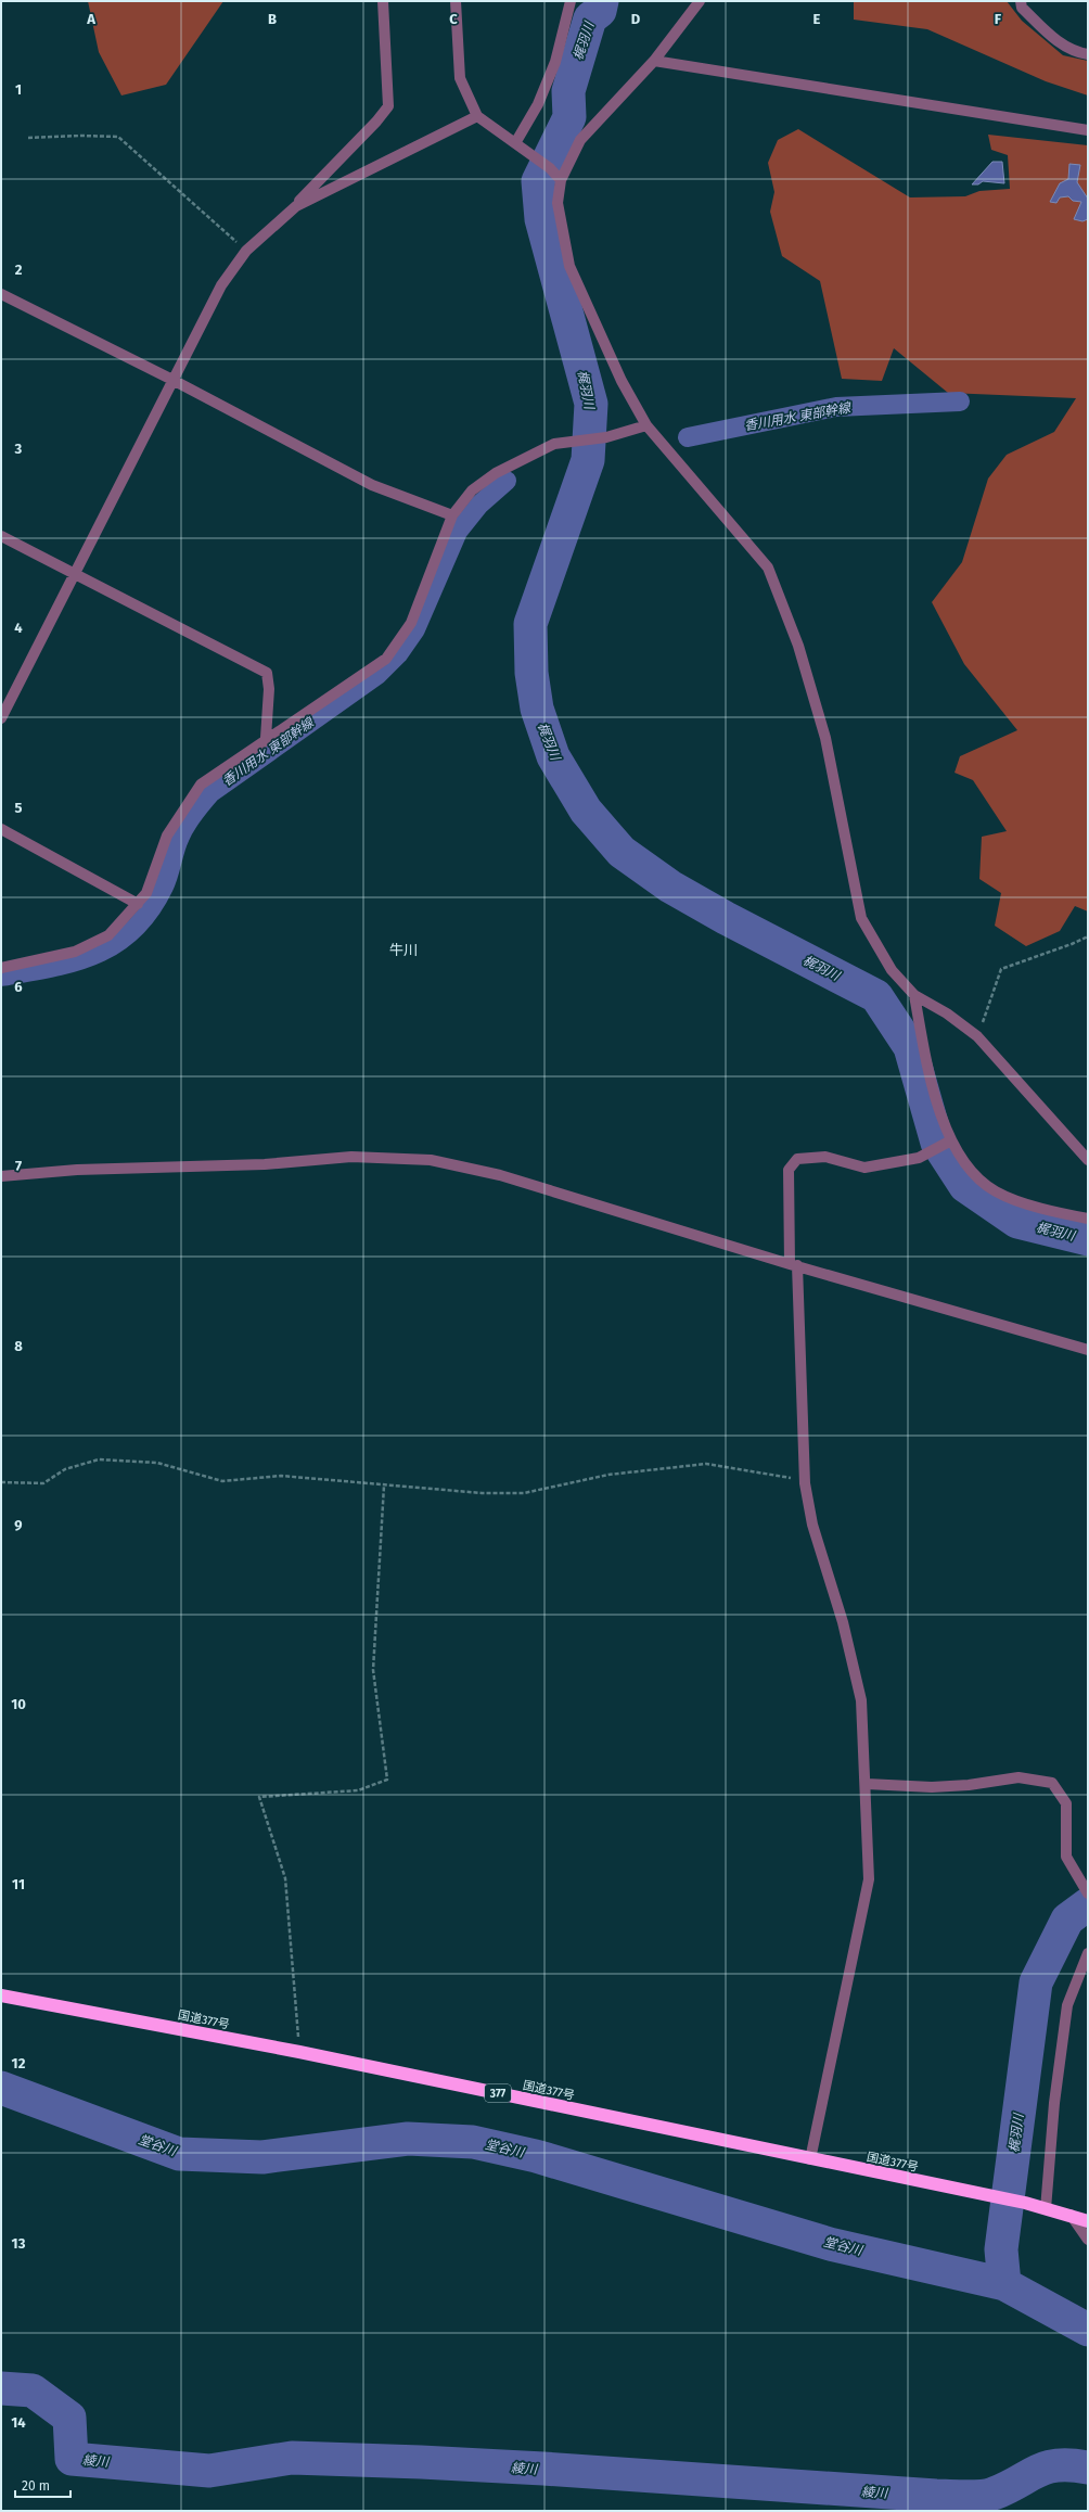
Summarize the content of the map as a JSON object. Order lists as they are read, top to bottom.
{
  "streets": {
    "highway": ["国道377号", "377"]
  },
  "districts": ["牛川"],
  "water": [
    "梶羽川",
    "香川用水 東部幹線",
    "堂谷川",
    "綾川"
  ],
  "scale_bar": "20 m",
  "grid": {
    "columns": [
      "A",
      "B",
      "C",
      "D",
      "E",
      "F"
    ],
    "rows": [
      "1",
      "2",
      "3",
      "4",
      "5",
      "6",
      "7",
      "8",
      "9",
      "10",
      "11",
      "12",
      "13",
      "14"
    ]
  }
}
